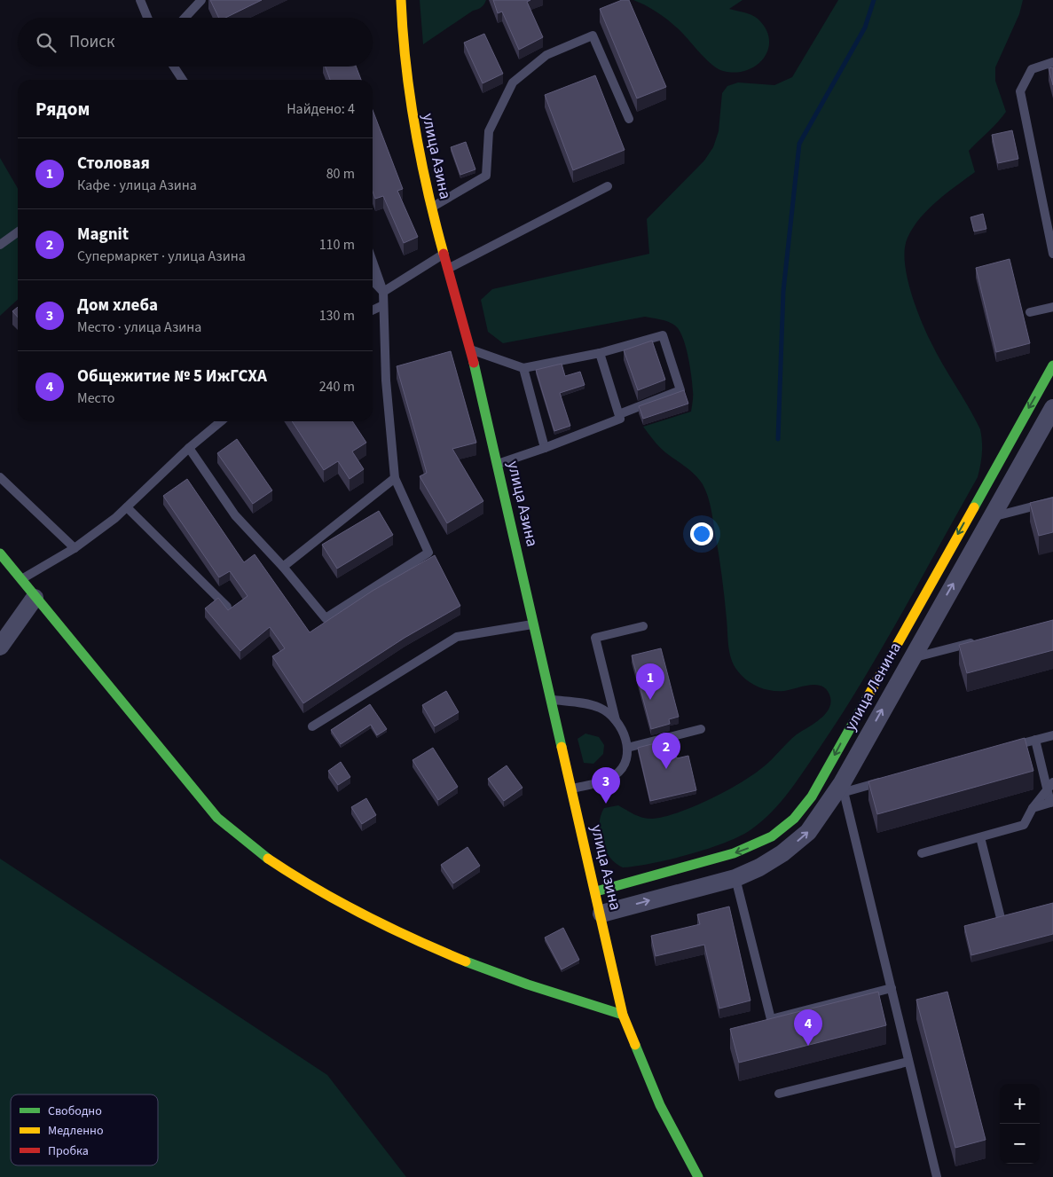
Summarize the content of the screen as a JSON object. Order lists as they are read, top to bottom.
{
  "streets": {
    "street": ["улица Азина", "улица Ленина"]
  },
  "crossings": [
    ["улица Азина", "улица Ленина"]
  ],
  "legend": ["Свободно", "Медленно", "Пробка"],
  "page": {
    "search": "Поиск",
    "heading": ["Рядом", "Найдено: 4"],
    "list": [
      {
        "mark": "1",
        "name": "Столовая",
        "note": "Кафе · улица Азина",
        "value": "80 m"
      },
      {
        "mark": "2",
        "name": "Magnit",
        "note": "Супермаркет · улица Азина",
        "value": "110 m"
      },
      {
        "mark": "3",
        "name": "Дом хлеба",
        "note": "Место · улица Азина",
        "value": "130 m"
      },
      {
        "mark": "4",
        "name": "Общежитие № 5 ИжГСХА",
        "note": "Место",
        "value": "240 m"
      }
    ],
    "pins": [
      "1",
      "2",
      "3",
      "4"
    ],
    "map_buttons": ["+", "−"]
  }
}
